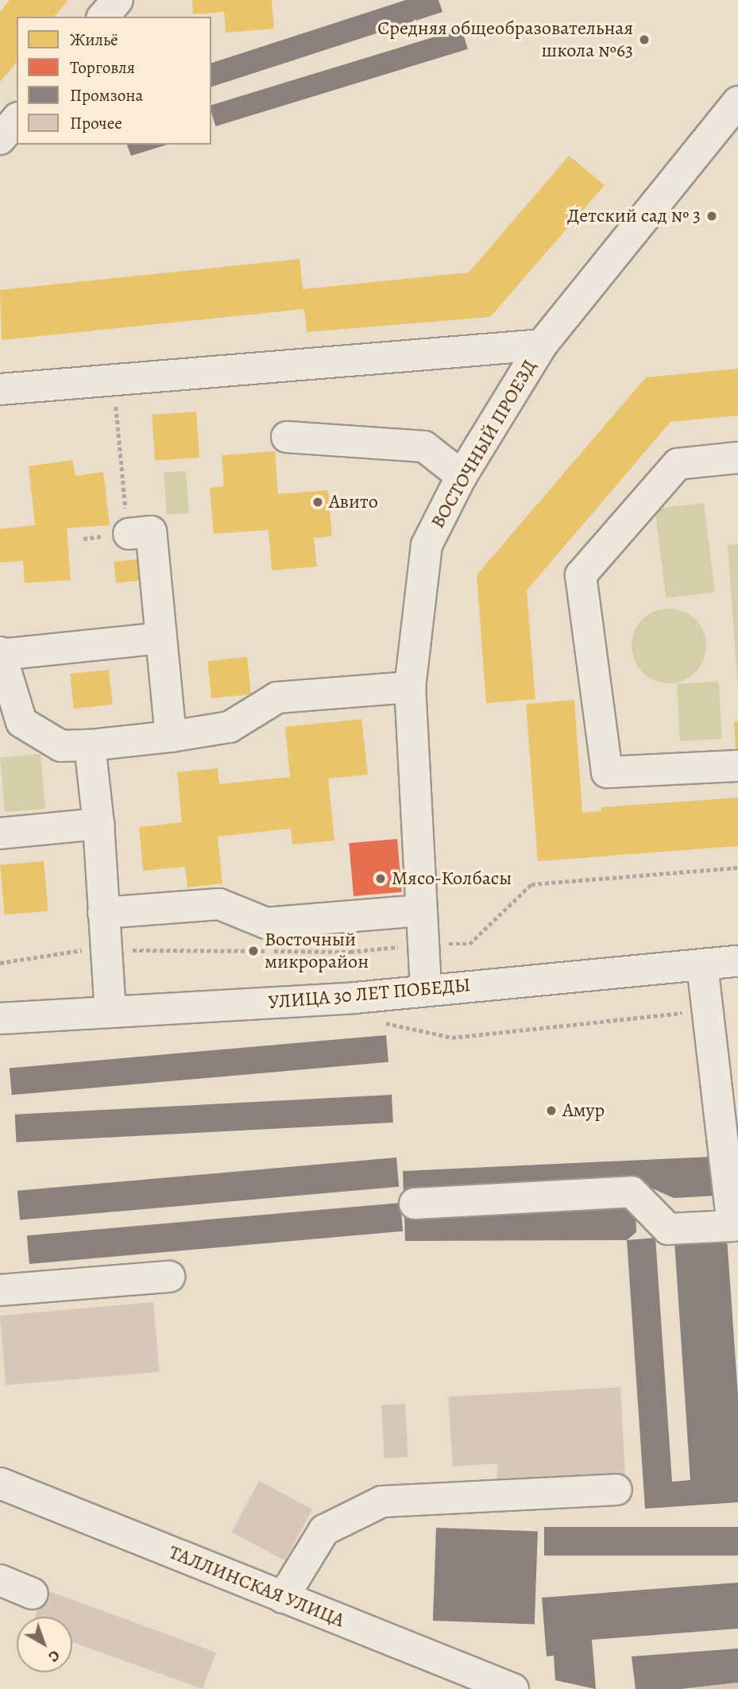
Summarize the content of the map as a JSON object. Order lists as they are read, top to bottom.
{
  "streets": {
    "street": ["ВОСТОЧНЫЙ ПРОЕЗД", "УЛИЦА 30 ЛЕТ ПОБЕДЫ", "ТАЛЛИНСКАЯ УЛИЦА"]
  },
  "crossings": [
    ["ВОСТОЧНЫЙ ПРОЕЗД", "УЛИЦА 30 ЛЕТ ПОБЕДЫ"]
  ],
  "places": [
    "Средняя общеобразовательная школа №63",
    "Детский сад № 3",
    "Авито",
    "Мясо-Колбасы",
    "Восточный микрорайон",
    "Амур"
  ],
  "legend": [
    "Жильё",
    "Торговля",
    "Промзона",
    "Прочее"
  ],
  "north": "bottom right"
}
